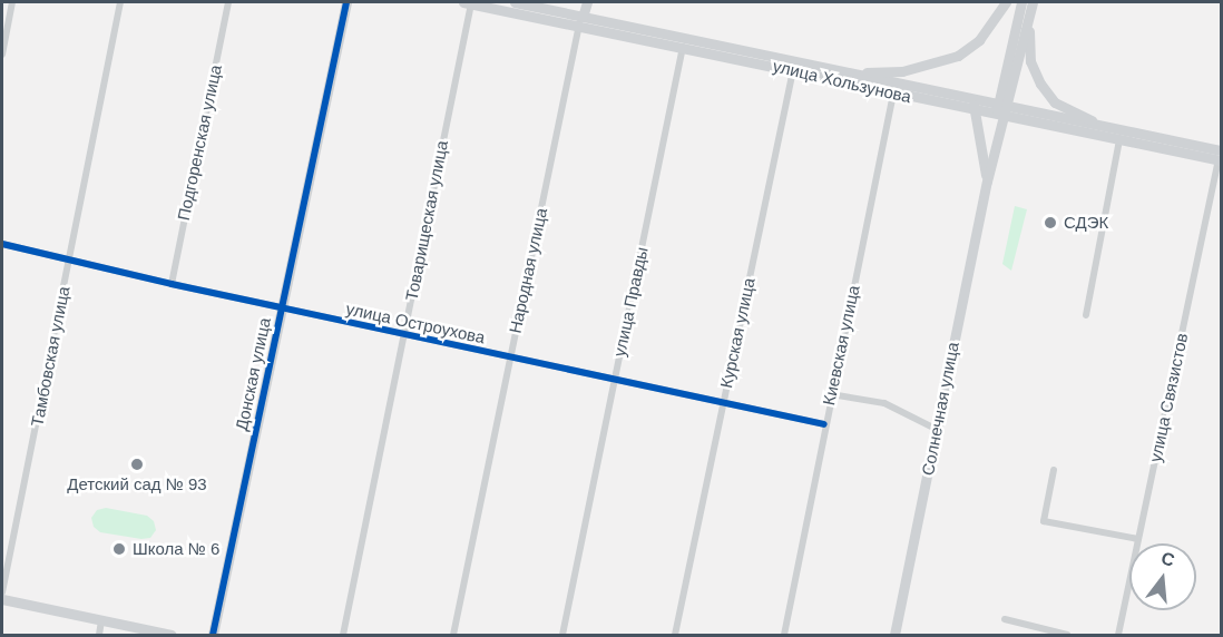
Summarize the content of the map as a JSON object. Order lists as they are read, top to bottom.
{
  "streets": {
    "main road": ["улица Хользунова", "Донская улица", "Солнечная улица"],
    "street": [
      "Подгоренская улица",
      "Товарищеская улица",
      "Народная улица",
      "улица Правды",
      "улица Остроухова",
      "Курская улица",
      "Киевская улица",
      "Тамбовская улица",
      "улица Связистов"
    ]
  },
  "crossings": [
    ["улица Хользунова", "Товарищеская улица"],
    ["улица Хользунова", "Народная улица"],
    ["улица Хользунова", "улица Правды"],
    ["улица Хользунова", "Курская улица"],
    ["улица Хользунова", "Киевская улица"],
    ["улица Хользунова", "улица Связистов"],
    ["улица Хользунова", "Солнечная улица"],
    ["Подгоренская улица", "улица Остроухова"],
    ["Товарищеская улица", "улица Остроухова"],
    ["Народная улица", "улица Остроухова"],
    ["улица Правды", "улица Остроухова"],
    ["улица Остроухова", "Курская улица"],
    ["улица Остроухова", "Киевская улица"],
    ["улица Остроухова", "Тамбовская улица"],
    ["улица Остроухова", "Донская улица"]
  ],
  "places": ["СДЭК", "Детский сад № 93", "Школа № 6"],
  "north": "top"
}
